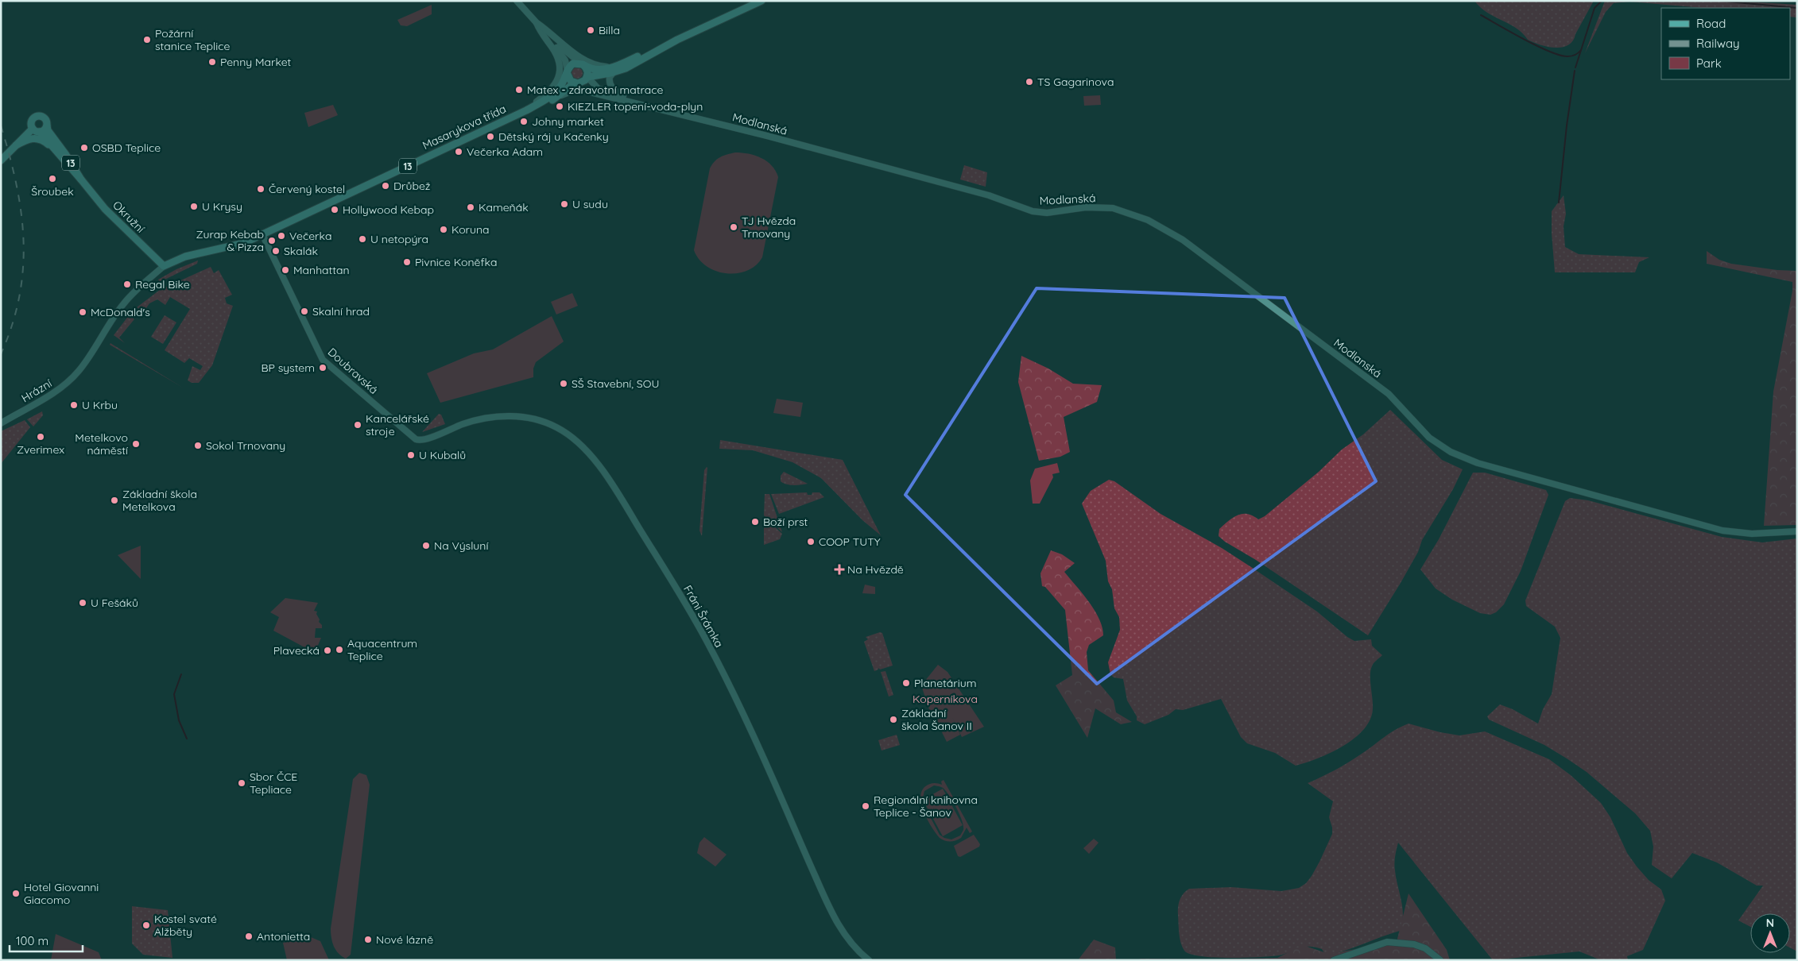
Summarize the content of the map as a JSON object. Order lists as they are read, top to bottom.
{
  "streets": {
    "main road": ["Masarykova třída", "13", "Okružní"],
    "street": [
      "Modlanská",
      "Doubravská",
      "Hrázní",
      "Fráni Šrámka"
    ]
  },
  "crossings": [
    ["Masarykova třída", "Okružní"],
    ["Masarykova třída", "Doubravská"],
    ["Masarykova třída", "Hrázní"],
    ["13", "Okružní"],
    ["Doubravská", "Fráni Šrámka"]
  ],
  "parks": ["Koperníkova"],
  "places": {
    "other": [
      "Billa",
      "Požární stanice Teplice",
      "Penny Market",
      "TS Gagarinova",
      "Matex - zdravotní matrace",
      "KIEZLER topení-voda-plyn",
      "Johny market",
      "Dětský ráj u Kačenky",
      "OSBD Teplice",
      "Večerka Adam",
      "Šroubek",
      "Drůbež",
      "Červený kostel",
      "U sudu",
      "U Krysy",
      "Kameňák",
      "Hollywood Kebap",
      "TJ Hvězda Trnovany",
      "Koruna",
      "Večerka",
      "U netopýra",
      "Zurap Kebab & Pizza",
      "Skalák",
      "Pivnice Koněfka",
      "Manhattan",
      "Regal Bike",
      "Skalní hrad",
      "McDonald's",
      "BP system",
      "SŠ Stavební, SOU",
      "U Krbu",
      "Kancelářské stroje",
      "Zverimex",
      "Metelkovo náměstí",
      "Sokol Trnovany",
      "U Kubalů",
      "Základní škola Metelkova",
      "Boží prst",
      "COOP TUTY",
      "Na Výsluní",
      "U Fešáků",
      "Aquacentrum Teplice",
      "Plavecká",
      "Planetárium",
      "Základní škola Šanov II",
      "Sbor ČCE Tepliace",
      "Regionální knihovna Teplice - Šanov",
      "Hotel Giovanni Giacomo",
      "Kostel svaté Alžběty",
      "Antonietta",
      "Nové lázně"
    ],
    "health": ["Na Hvězdě"]
  },
  "legend": ["Road", "Railway", "Park"],
  "scale_bar": "100 m",
  "north": "top"
}
